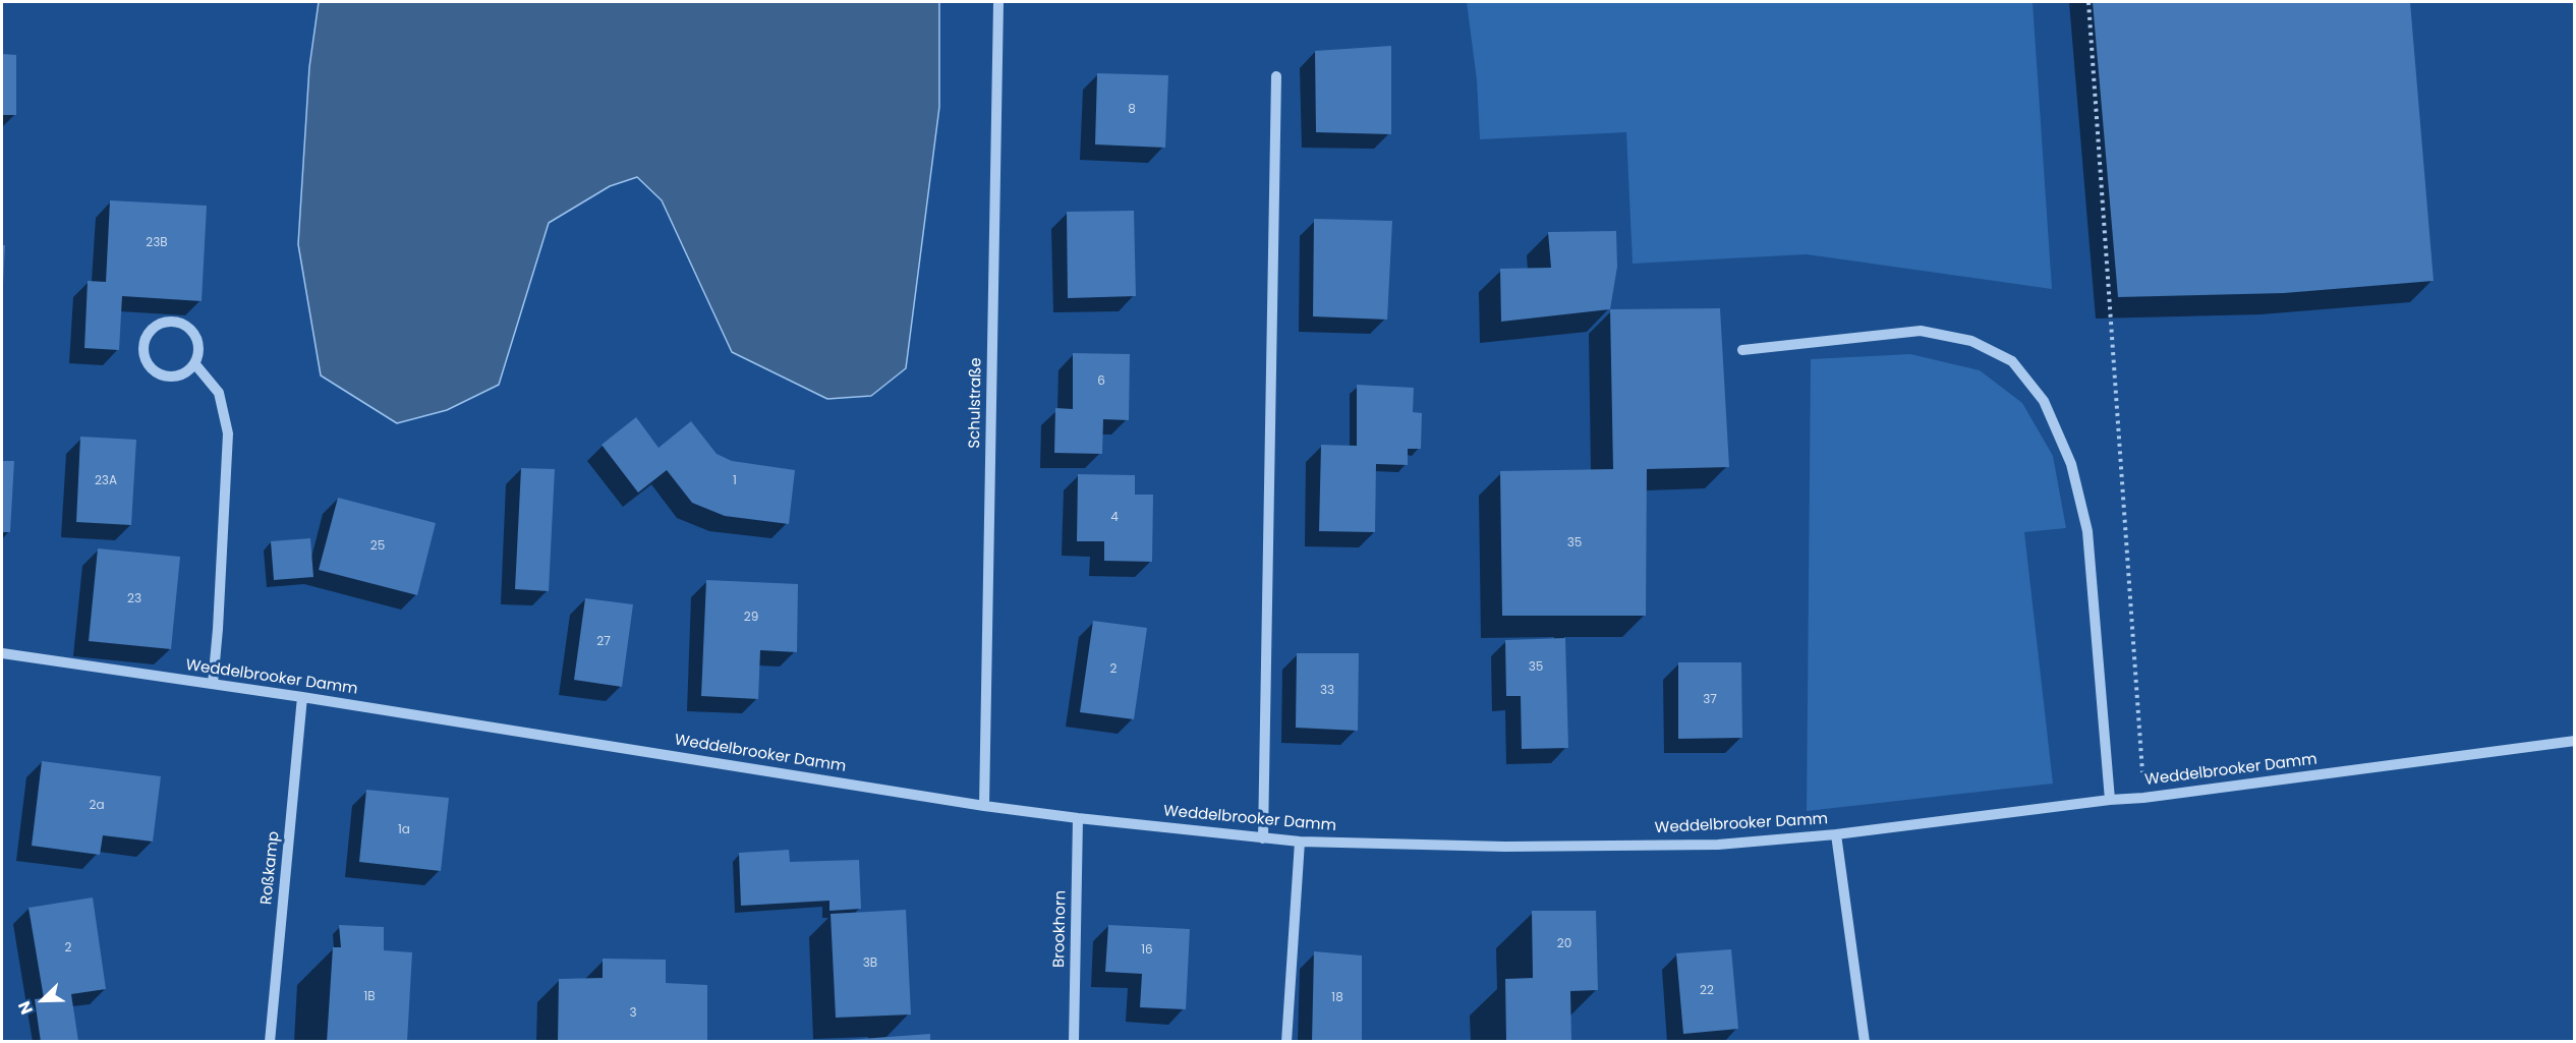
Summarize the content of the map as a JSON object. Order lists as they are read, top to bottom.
{
  "streets": {
    "street": [
      "Schulstraße",
      "Weddelbrooker Damm",
      "Roßkamp",
      "Brookhorn"
    ]
  },
  "crossings": [
    ["Schulstraße", "Weddelbrooker Damm"],
    ["Weddelbrooker Damm", "Roßkamp"],
    ["Weddelbrooker Damm", "Brookhorn"]
  ],
  "house_numbers": [
    "8",
    "23B",
    "6",
    "23A",
    "1",
    "4",
    "35",
    "25",
    "23",
    "29",
    "27",
    "35",
    "2",
    "33",
    "37",
    "2a",
    "1a",
    "20",
    "2",
    "16",
    "3B",
    "22",
    "1B",
    "18",
    "3"
  ],
  "north": "bottom left"
}
